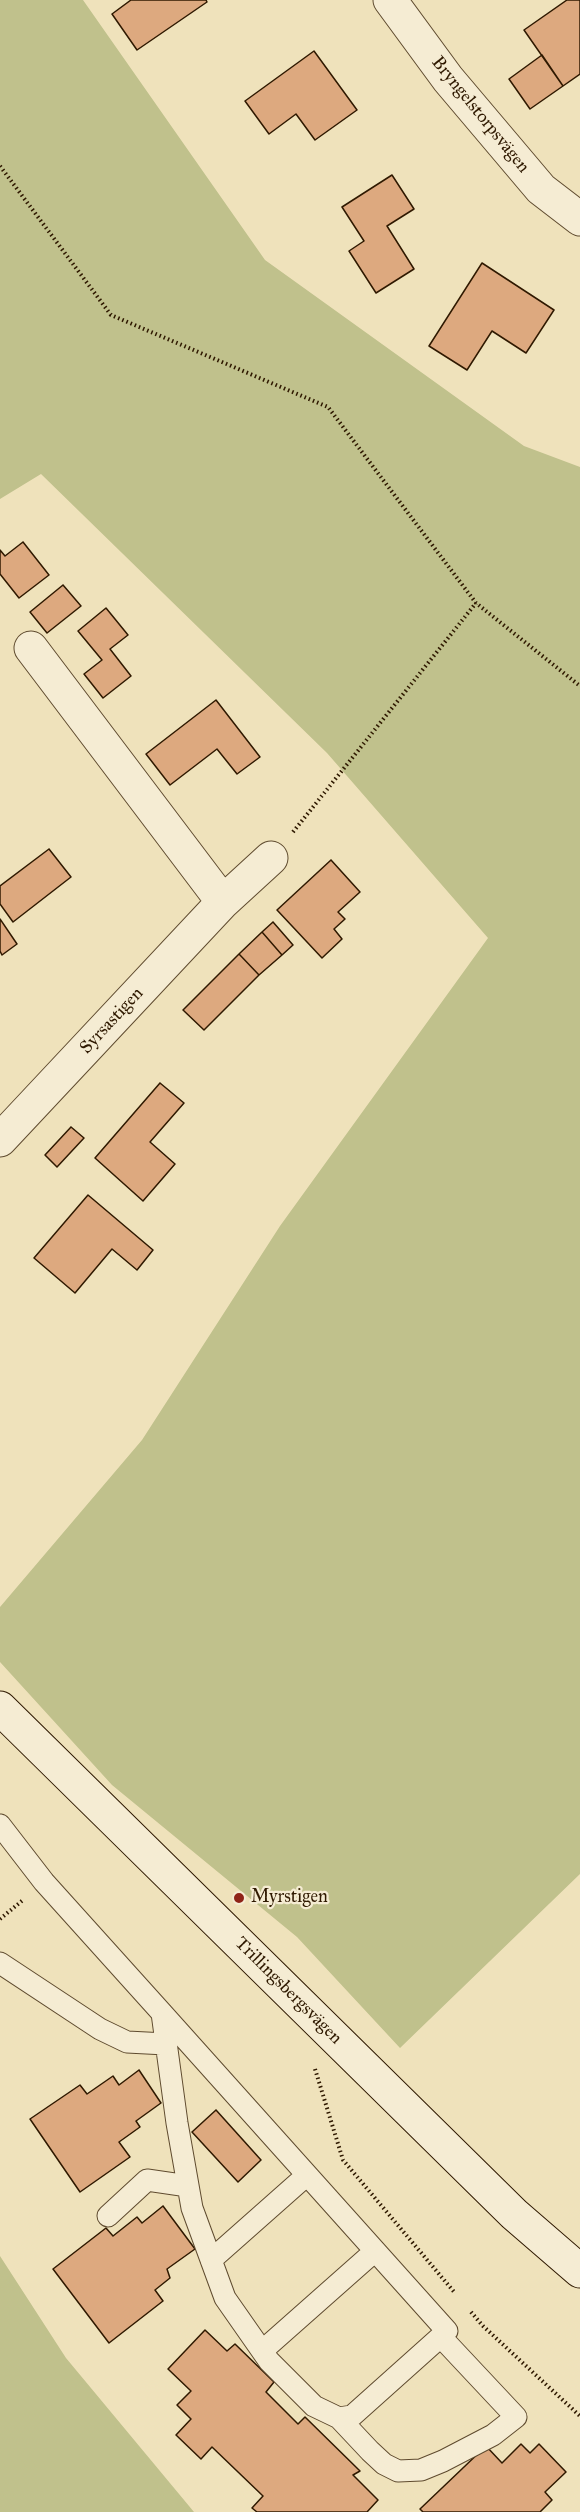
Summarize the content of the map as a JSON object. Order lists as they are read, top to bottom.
{
  "streets": {
    "street": ["Bryngelstorpsvägen", "Syrsastigen", "Trillingsbergsvägen"]
  },
  "places": ["Myrstigen"]
}
